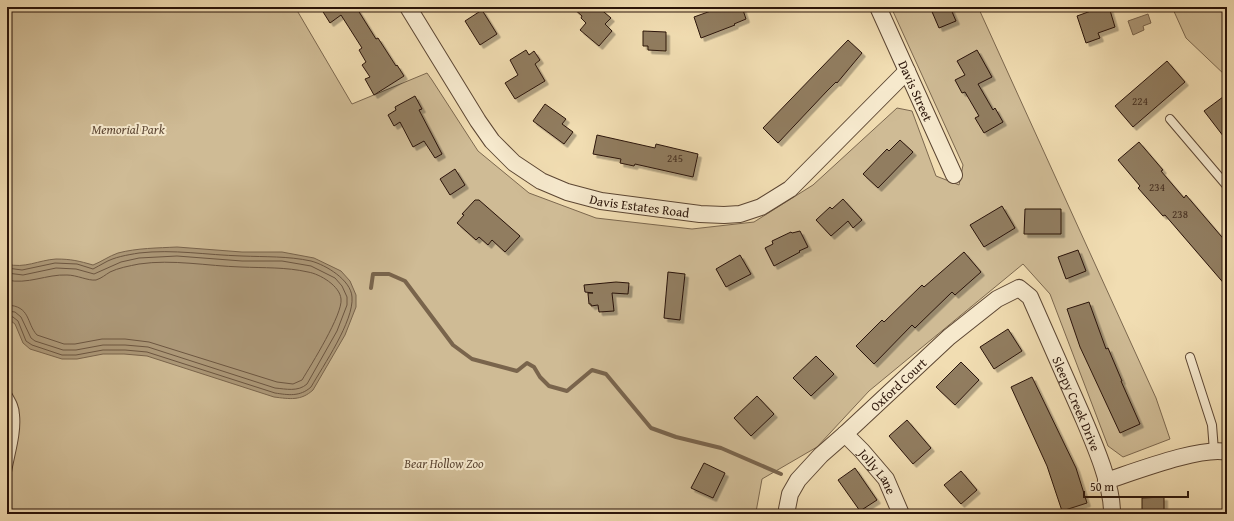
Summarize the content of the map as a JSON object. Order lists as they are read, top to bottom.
{
  "streets": {
    "street": [
      "Davis Street",
      "Davis Estates Road",
      "Oxford Court",
      "Sleepy Creek Drive",
      "Jolly Lane"
    ]
  },
  "crossings": [
    ["Davis Street", "Davis Estates Road"],
    ["Oxford Court", "Sleepy Creek Drive"],
    ["Oxford Court", "Jolly Lane"]
  ],
  "parks": ["Memorial Park", "Bear Hollow Zoo"],
  "house_numbers": [
    "224",
    "245",
    "234",
    "238"
  ],
  "scale_bar": "50 m"
}
